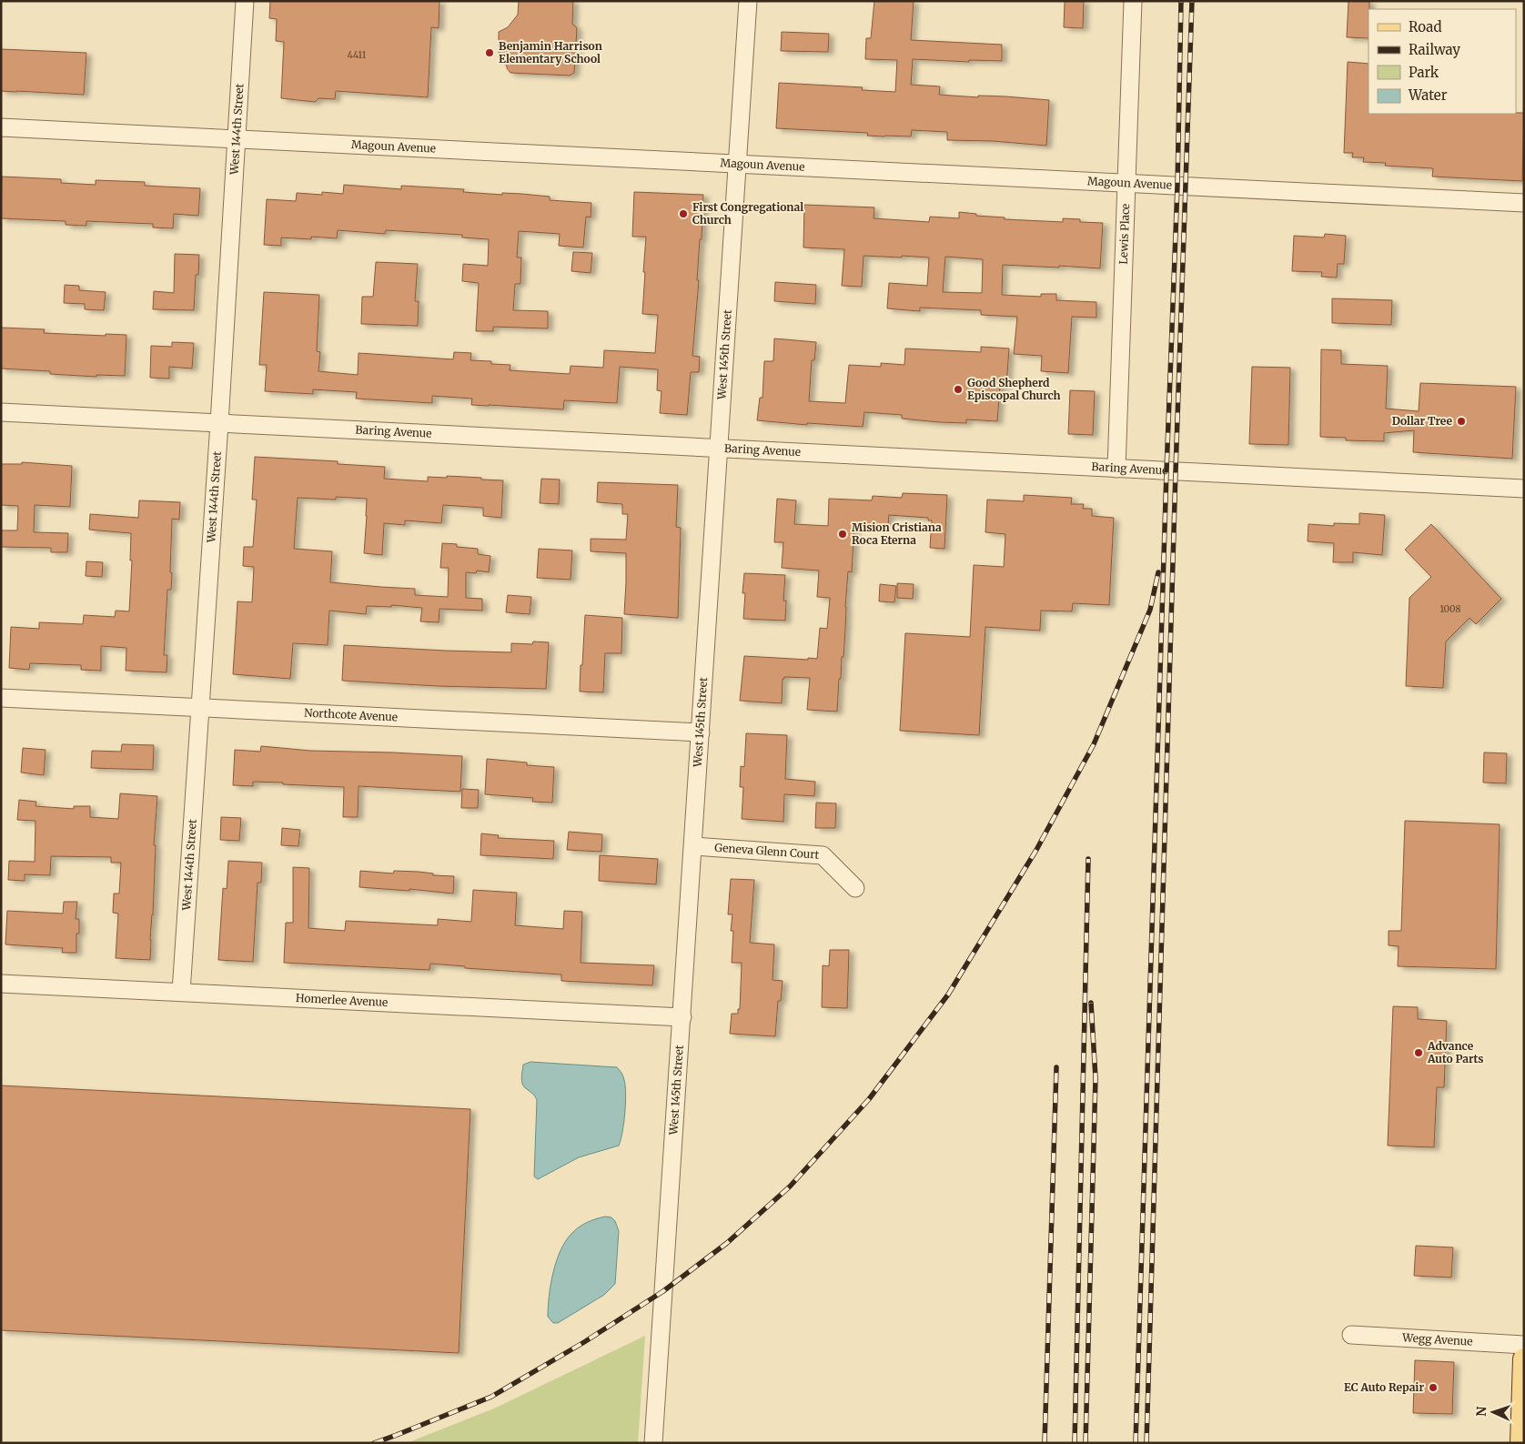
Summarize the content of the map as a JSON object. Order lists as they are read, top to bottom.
{
  "streets": {
    "street": [
      "West 144th Street",
      "Magoun Avenue",
      "Lewis Place",
      "West 145th Street",
      "Baring Avenue",
      "Northcote Avenue",
      "Geneva Glenn Court",
      "Homerlee Avenue",
      "Wegg Avenue"
    ]
  },
  "crossings": [
    ["West 144th Street", "Magoun Avenue"],
    ["West 144th Street", "Baring Avenue"],
    ["West 144th Street", "Northcote Avenue"],
    ["West 144th Street", "Homerlee Avenue"],
    ["Magoun Avenue", "Lewis Place"],
    ["Magoun Avenue", "West 145th Street"],
    ["Lewis Place", "Baring Avenue"],
    ["West 145th Street", "Baring Avenue"],
    ["West 145th Street", "Northcote Avenue"],
    ["West 145th Street", "Geneva Glenn Court"],
    ["West 145th Street", "Homerlee Avenue"]
  ],
  "places": [
    "Benjamin Harrison Elementary School",
    "First Congregational Church",
    "Good Shepherd Episcopal Church",
    "Dollar Tree",
    "Mision Cristiana Roca Eterna",
    "Advance Auto Parts",
    "EC Auto Repair"
  ],
  "house_numbers": ["4411", "1008"],
  "legend": [
    "Road",
    "Railway",
    "Park",
    "Water"
  ],
  "north": "left"
}
